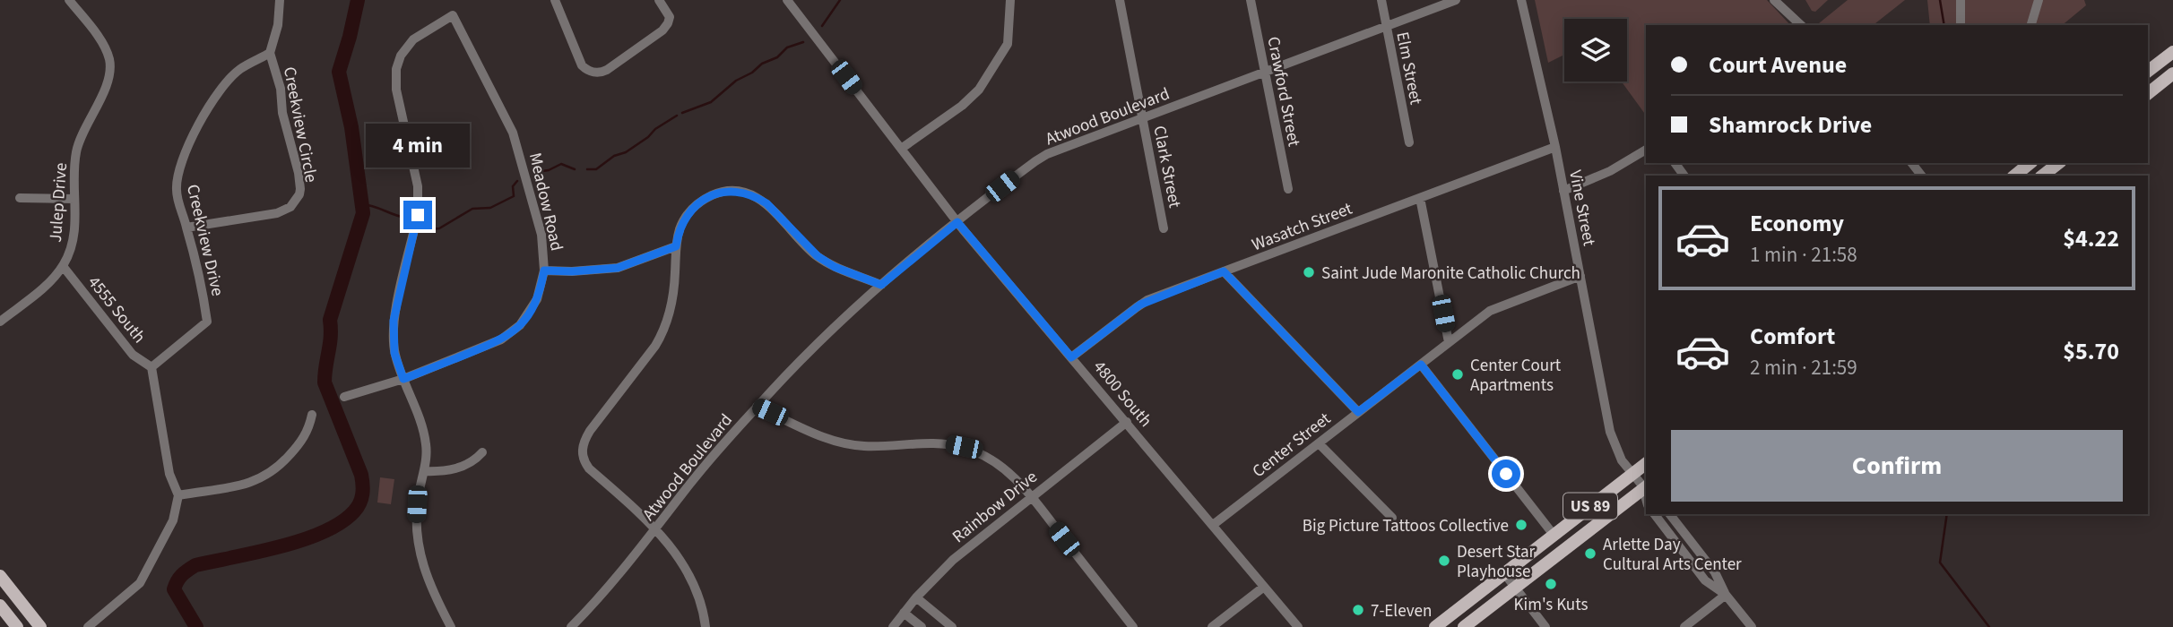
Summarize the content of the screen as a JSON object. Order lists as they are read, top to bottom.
{
  "streets": {
    "main road": ["US 89"],
    "street": [
      "Elm Street",
      "Crawford Street",
      "Atwood Boulevard",
      "Creekview Circle",
      "Clark Street",
      "Meadow Road",
      "Julep Drive",
      "Vine Street",
      "Wasatch Street",
      "Creekview Drive",
      "4555 South",
      "4800 South",
      "Center Street",
      "Rainbow Drive"
    ]
  },
  "crossings": [
    ["Elm Street", "Atwood Boulevard"],
    ["Crawford Street", "Atwood Boulevard"],
    ["Atwood Boulevard", "Clark Street"],
    ["Atwood Boulevard", "4800 South"],
    ["Creekview Circle", "Creekview Drive"],
    ["Julep Drive", "4555 South"],
    ["Vine Street", "Wasatch Street"],
    ["Vine Street", "Center Street"],
    ["Vine Street", "US 89"],
    ["Wasatch Street", "4800 South"],
    ["Creekview Drive", "4555 South"],
    ["4800 South", "Center Street"],
    ["4800 South", "Rainbow Drive"]
  ],
  "places": [
    "Saint Jude Maronite Catholic Church",
    "Center Court Apartments",
    "Big Picture Tattoos Collective",
    "Arlette Day Cultural Arts Center",
    "Desert Star Playhouse",
    "Kim's Kuts",
    "7-Eleven"
  ],
  "page": {
    "banner": ["Court Avenue", "Shamrock Drive"],
    "bubble": "4 min",
    "list": [
      {
        "name": "Economy",
        "note": "1 min · 21:58",
        "value": "$4.22"
      },
      {
        "name": "Comfort",
        "note": "2 min · 21:59",
        "value": "$5.70"
      }
    ],
    "buttons": "Confirm"
  }
}
